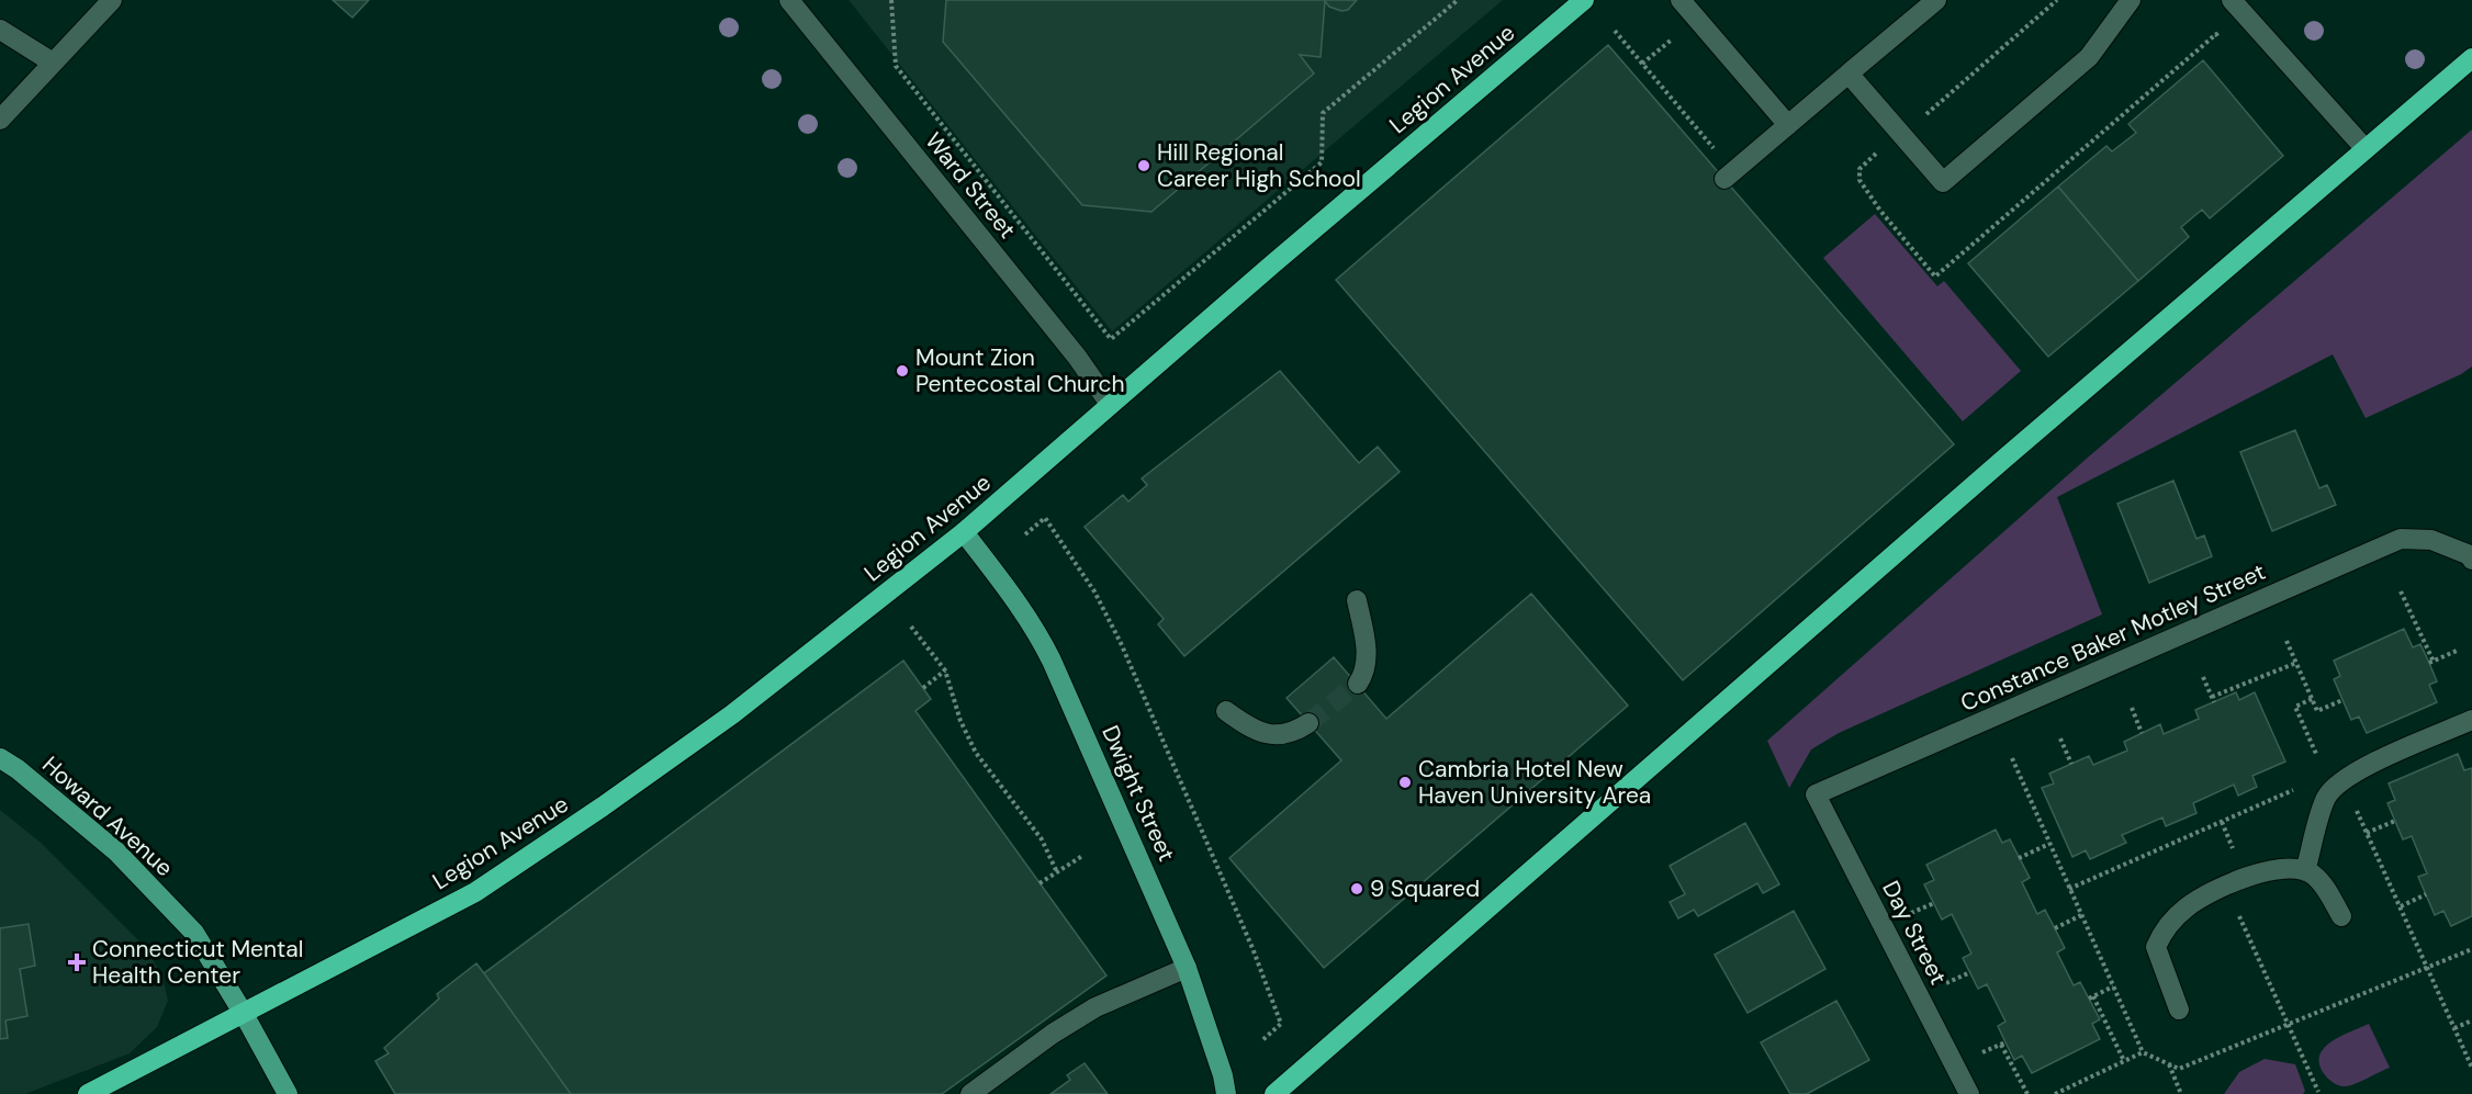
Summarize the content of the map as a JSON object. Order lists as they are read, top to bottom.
{
  "streets": {
    "highway": ["Legion Avenue"],
    "main road": ["Dwight Street", "Howard Avenue"],
    "street": ["Ward Street", "Constance Baker Motley Street", "Day Street"]
  },
  "crossings": [
    ["Legion Avenue", "Ward Street"],
    ["Legion Avenue", "Dwight Street"],
    ["Legion Avenue", "Howard Avenue"],
    ["Constance Baker Motley Street", "Day Street"]
  ],
  "places": {
    "other": [
      "Hill Regional Career High School",
      "Mount Zion Pentecostal Church",
      "Cambria Hotel New Haven University Area",
      "9 Squared"
    ],
    "health": ["Connecticut Mental Health Center"]
  }
}
